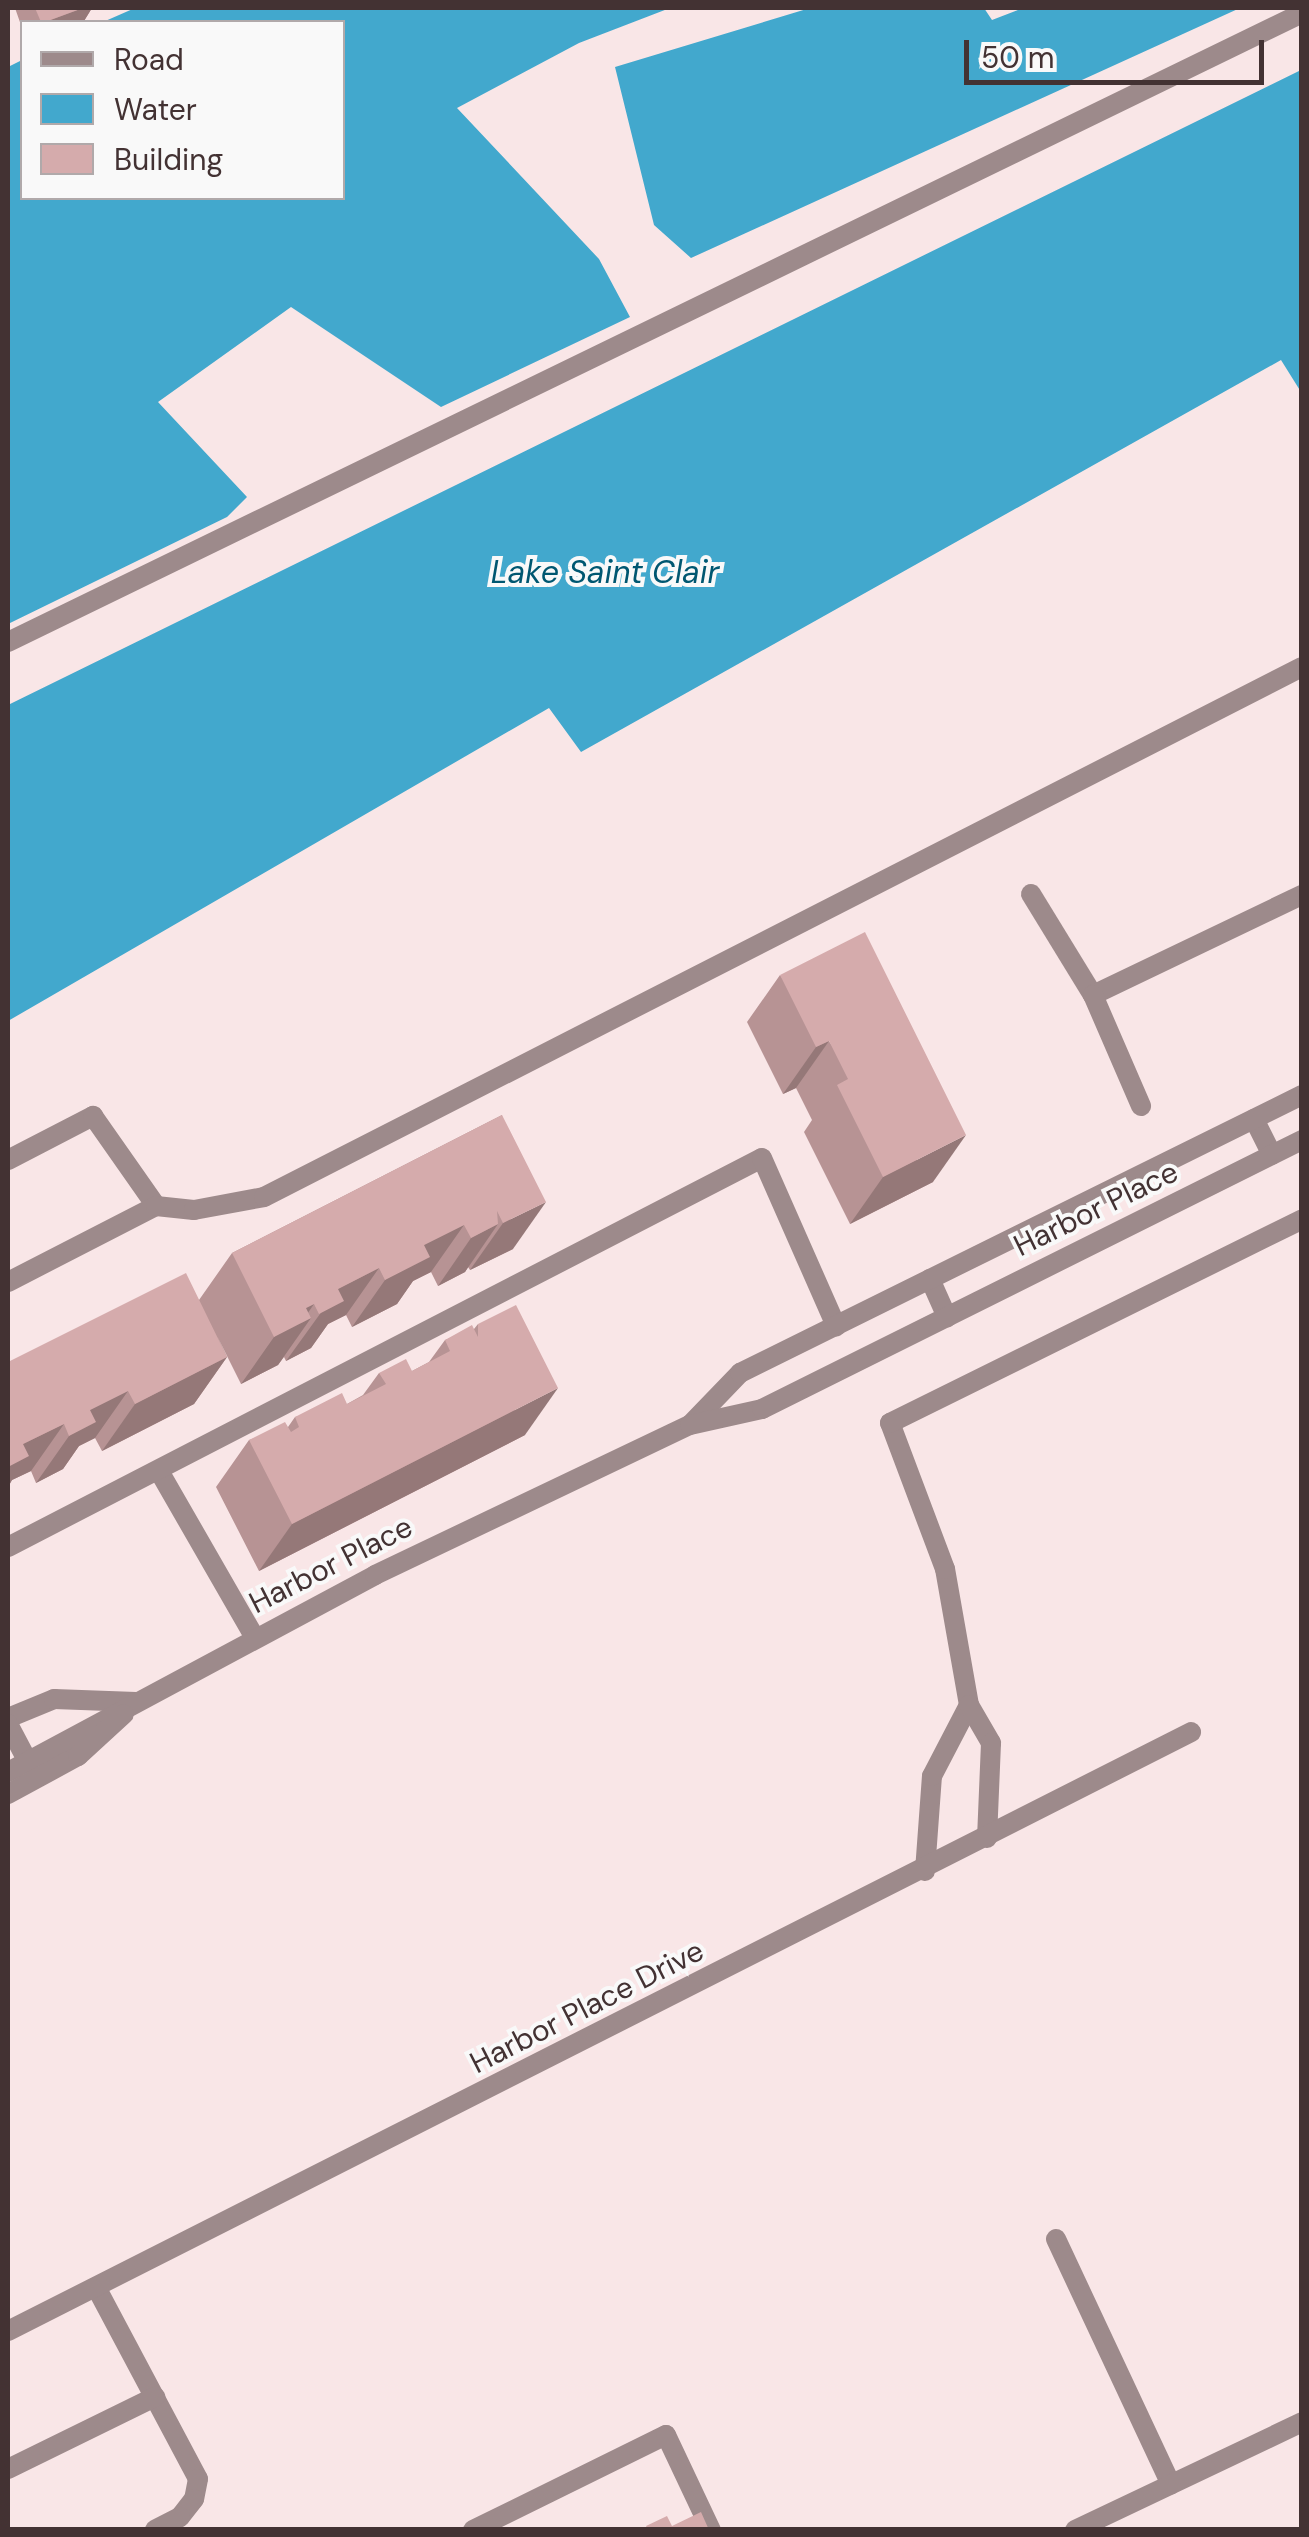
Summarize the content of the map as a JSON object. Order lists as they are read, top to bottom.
{
  "streets": {
    "street": ["Harbor Place", "Harbor Place Drive"]
  },
  "water": ["Lake Saint Clair"],
  "legend": ["Road", "Water", "Building"],
  "scale_bar": "50 m"
}
